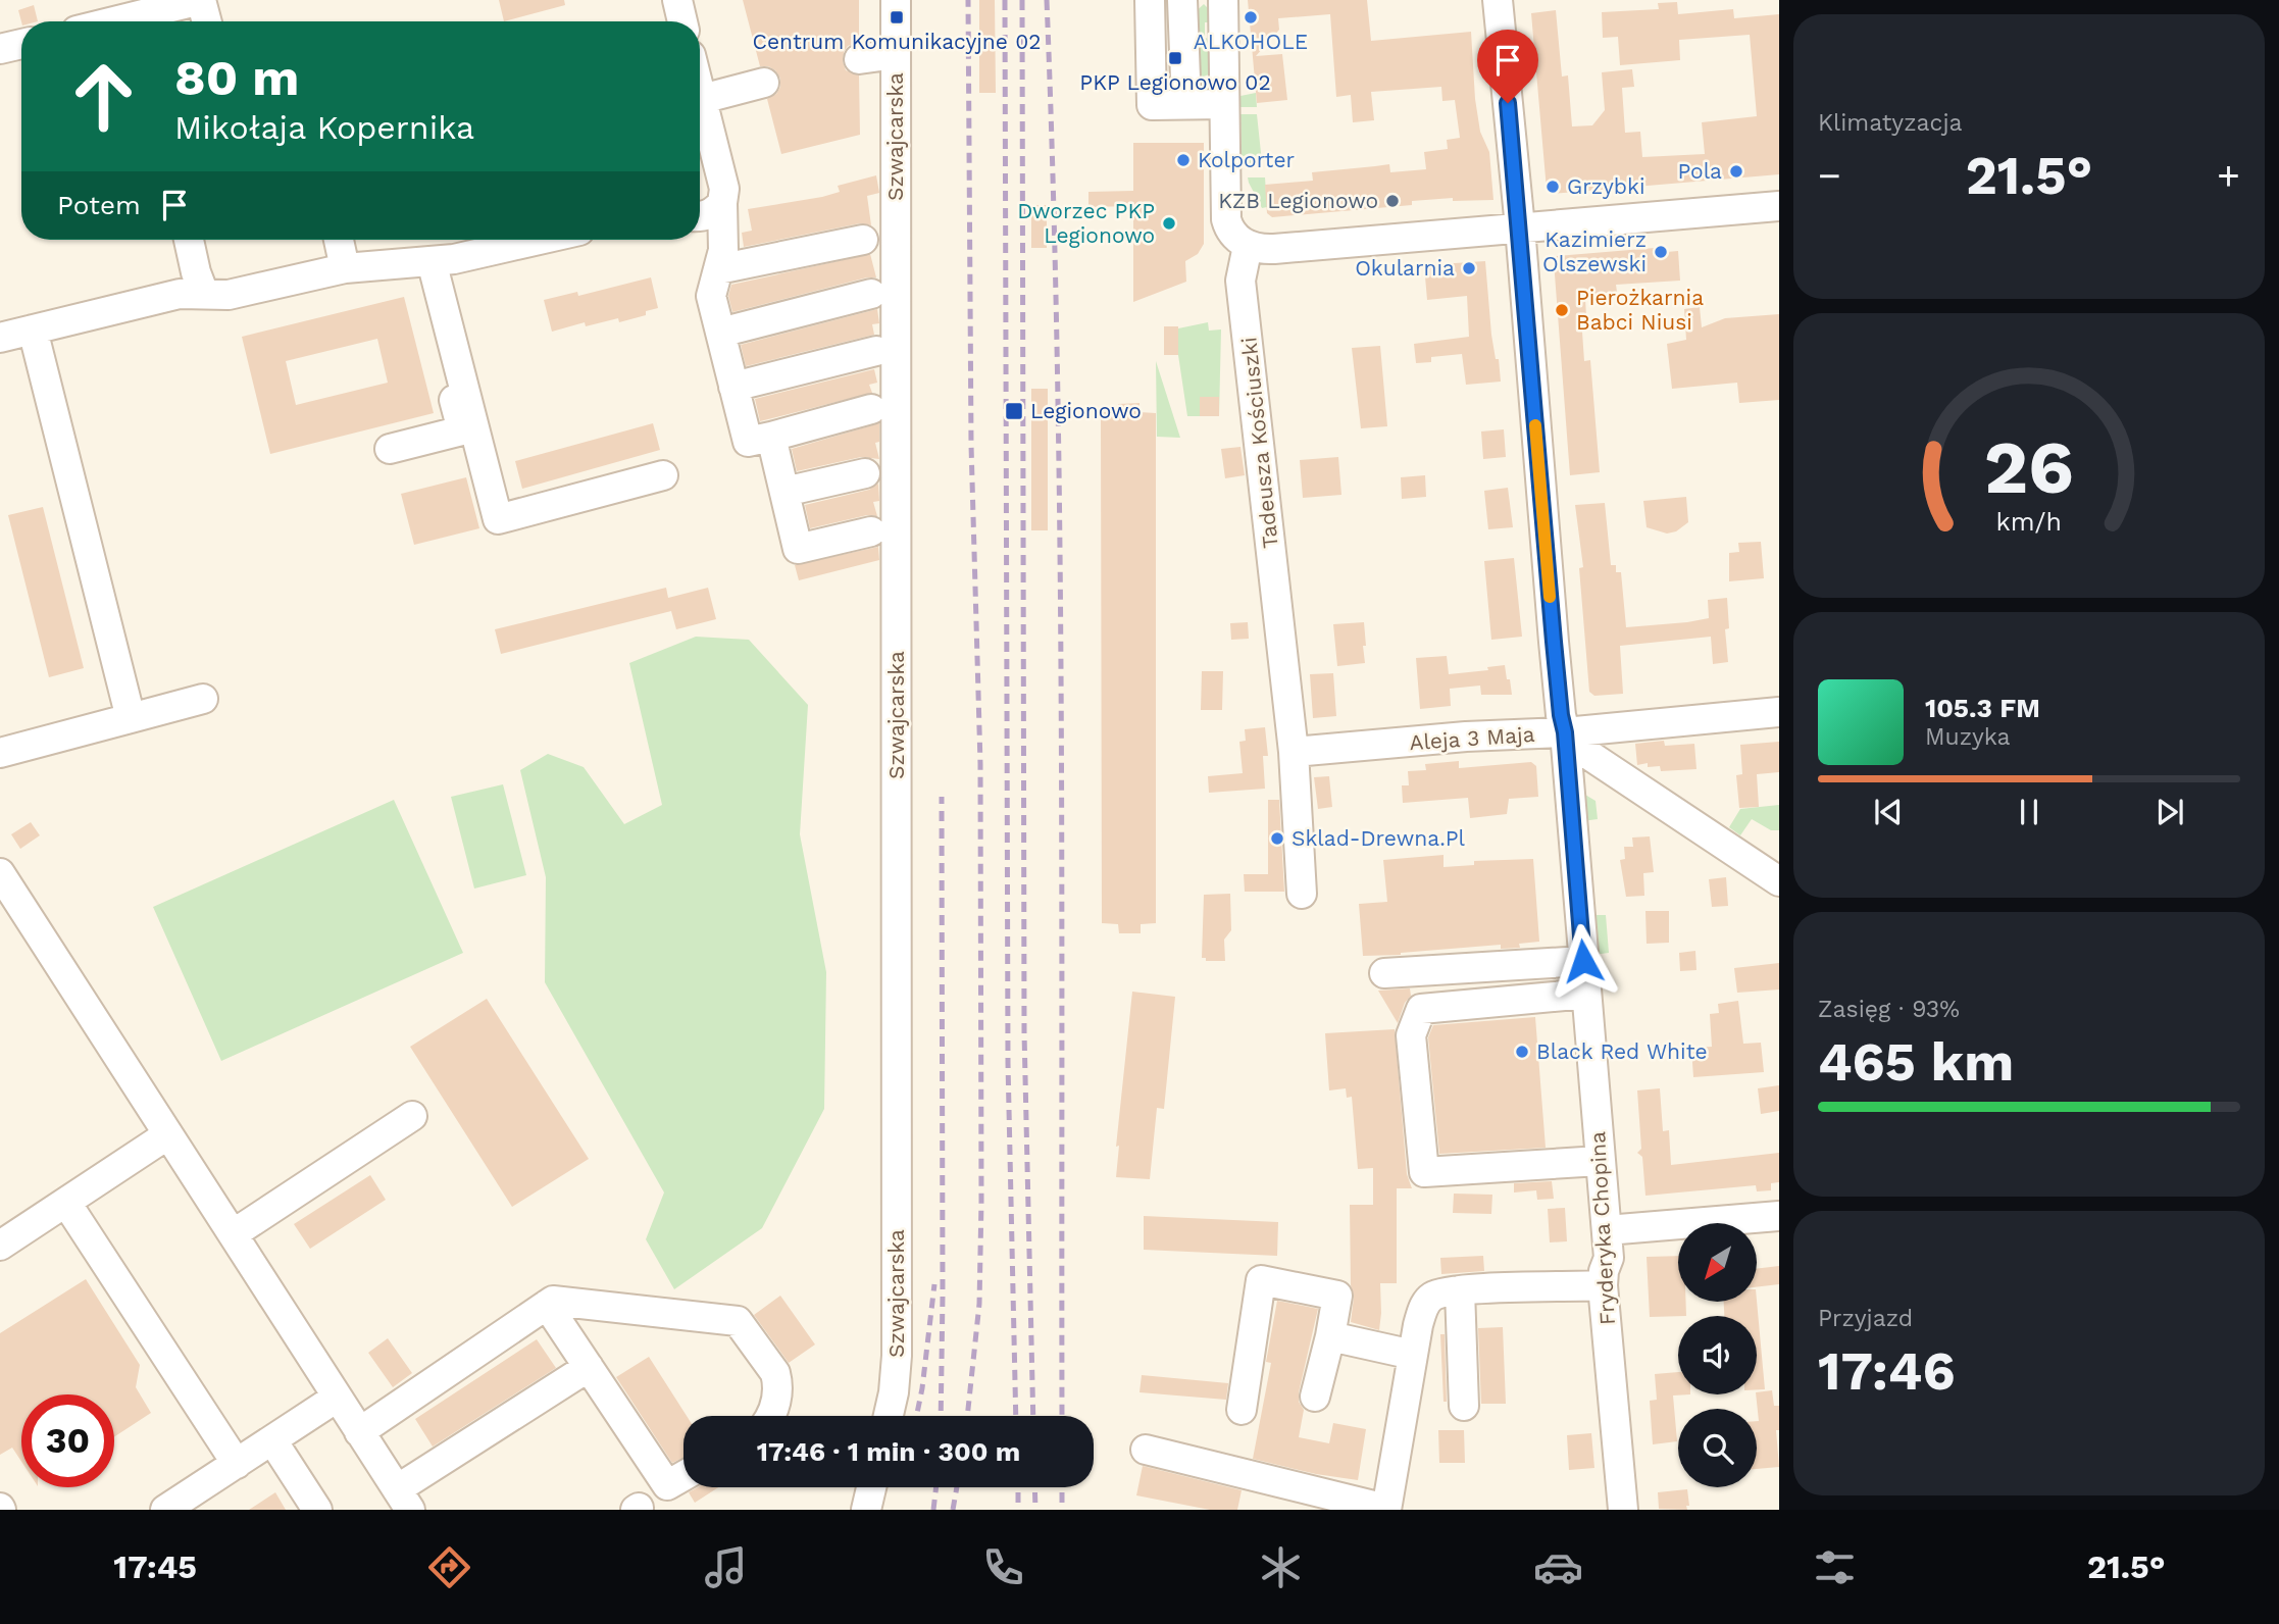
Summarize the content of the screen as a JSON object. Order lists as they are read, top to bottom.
{
  "streets": {
    "street": [
      "Szwajcarska",
      "Tadeusza Kościuszki",
      "Aleja 3 Maja",
      "Fryderyka Chopina"
    ]
  },
  "crossings": [
    ["Tadeusza Kościuszki", "Aleja 3 Maja"],
    ["Aleja 3 Maja", "Fryderyka Chopina"]
  ],
  "places": {
    "transit": ["Centrum Komunikacyjne 02", "PKP Legionowo 02", "Legionowo"],
    "other": [
      "ALKOHOLE",
      "Kolporter",
      "Pola",
      "Grzybki",
      "KZB Legionowo",
      "Dworzec PKP Legionowo",
      "Kazimierz Olszewski",
      "Okularnia",
      "Pierożkarnia Babci Niusi",
      "Sklad-Drewna.Pl",
      "Black Red White"
    ]
  },
  "north": "bottom left",
  "page": {
    "tile": [
      "Klimatyzacja",
      ["Zasięg · 93%", "465 km"],
      ["Przyjazd", "17:46"]
    ],
    "turn": ["80 m", "Mikołaja Kopernika"],
    "heat": ["−", "21.5°", "+"],
    "then": "Potem",
    "song": ["105.3 FM", "Muzyka"],
    "limit": "30",
    "trip": "17:46 · 1 min · 300 m",
    "tabs": ["17:45", "21.5°"],
    "gauge": ["26", "km/h"]
  }
}
